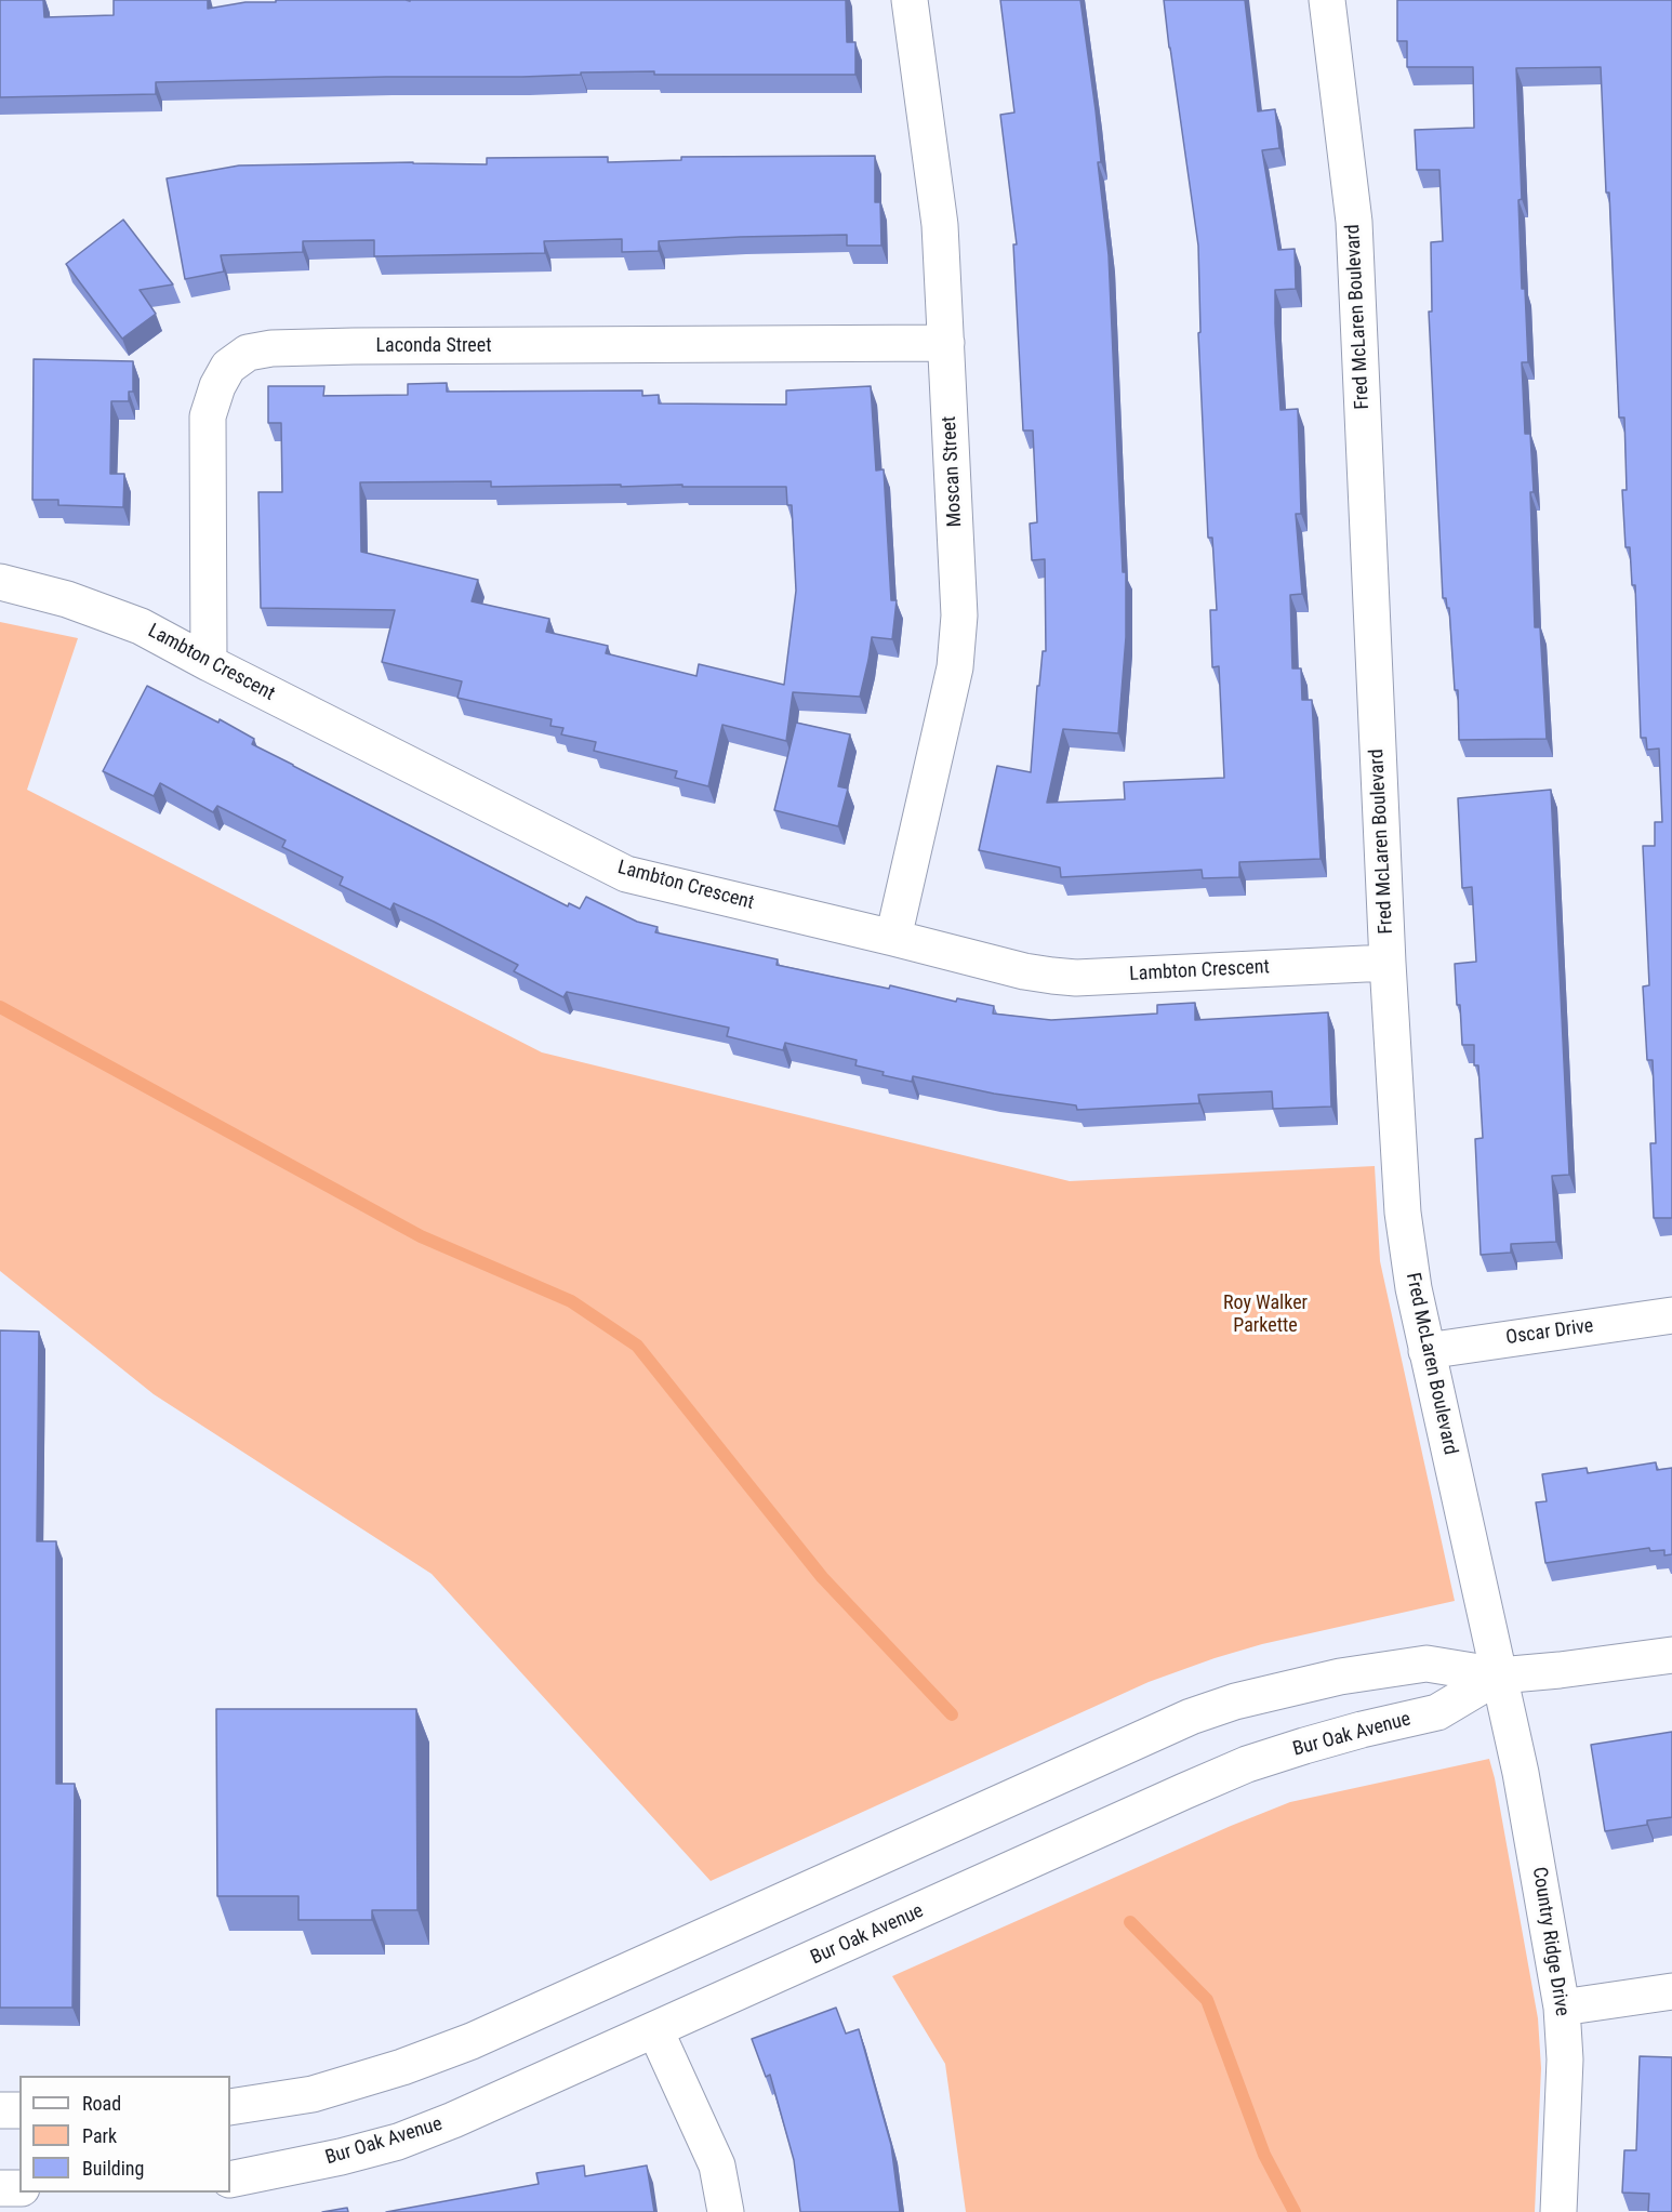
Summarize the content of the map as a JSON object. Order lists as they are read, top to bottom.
{
  "streets": {
    "street": [
      "Fred McLaren Boulevard",
      "Laconda Street",
      "Moscan Street",
      "Lambton Crescent",
      "Oscar Drive",
      "Bur Oak Avenue",
      "Country Ridge Drive"
    ]
  },
  "crossings": [
    ["Fred McLaren Boulevard", "Lambton Crescent"],
    ["Fred McLaren Boulevard", "Oscar Drive"],
    ["Fred McLaren Boulevard", "Bur Oak Avenue"],
    ["Fred McLaren Boulevard", "Country Ridge Drive"],
    ["Laconda Street", "Moscan Street"],
    ["Laconda Street", "Lambton Crescent"],
    ["Moscan Street", "Lambton Crescent"],
    ["Bur Oak Avenue", "Country Ridge Drive"]
  ],
  "parks": ["Roy Walker Parkette"],
  "legend": ["Road", "Park", "Building"]
}
